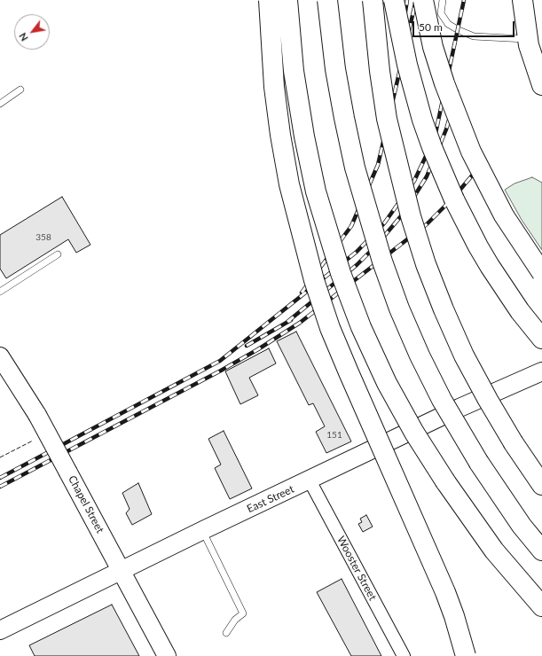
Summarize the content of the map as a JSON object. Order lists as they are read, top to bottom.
{
  "streets": {
    "main road": ["East Street", "Chapel Street"],
    "street": ["Wooster Street"]
  },
  "crossings": [
    ["East Street", "Chapel Street"],
    ["East Street", "Wooster Street"]
  ],
  "house_numbers": ["358", "151"],
  "scale_bar": "50 m",
  "north": "bottom left"
}
